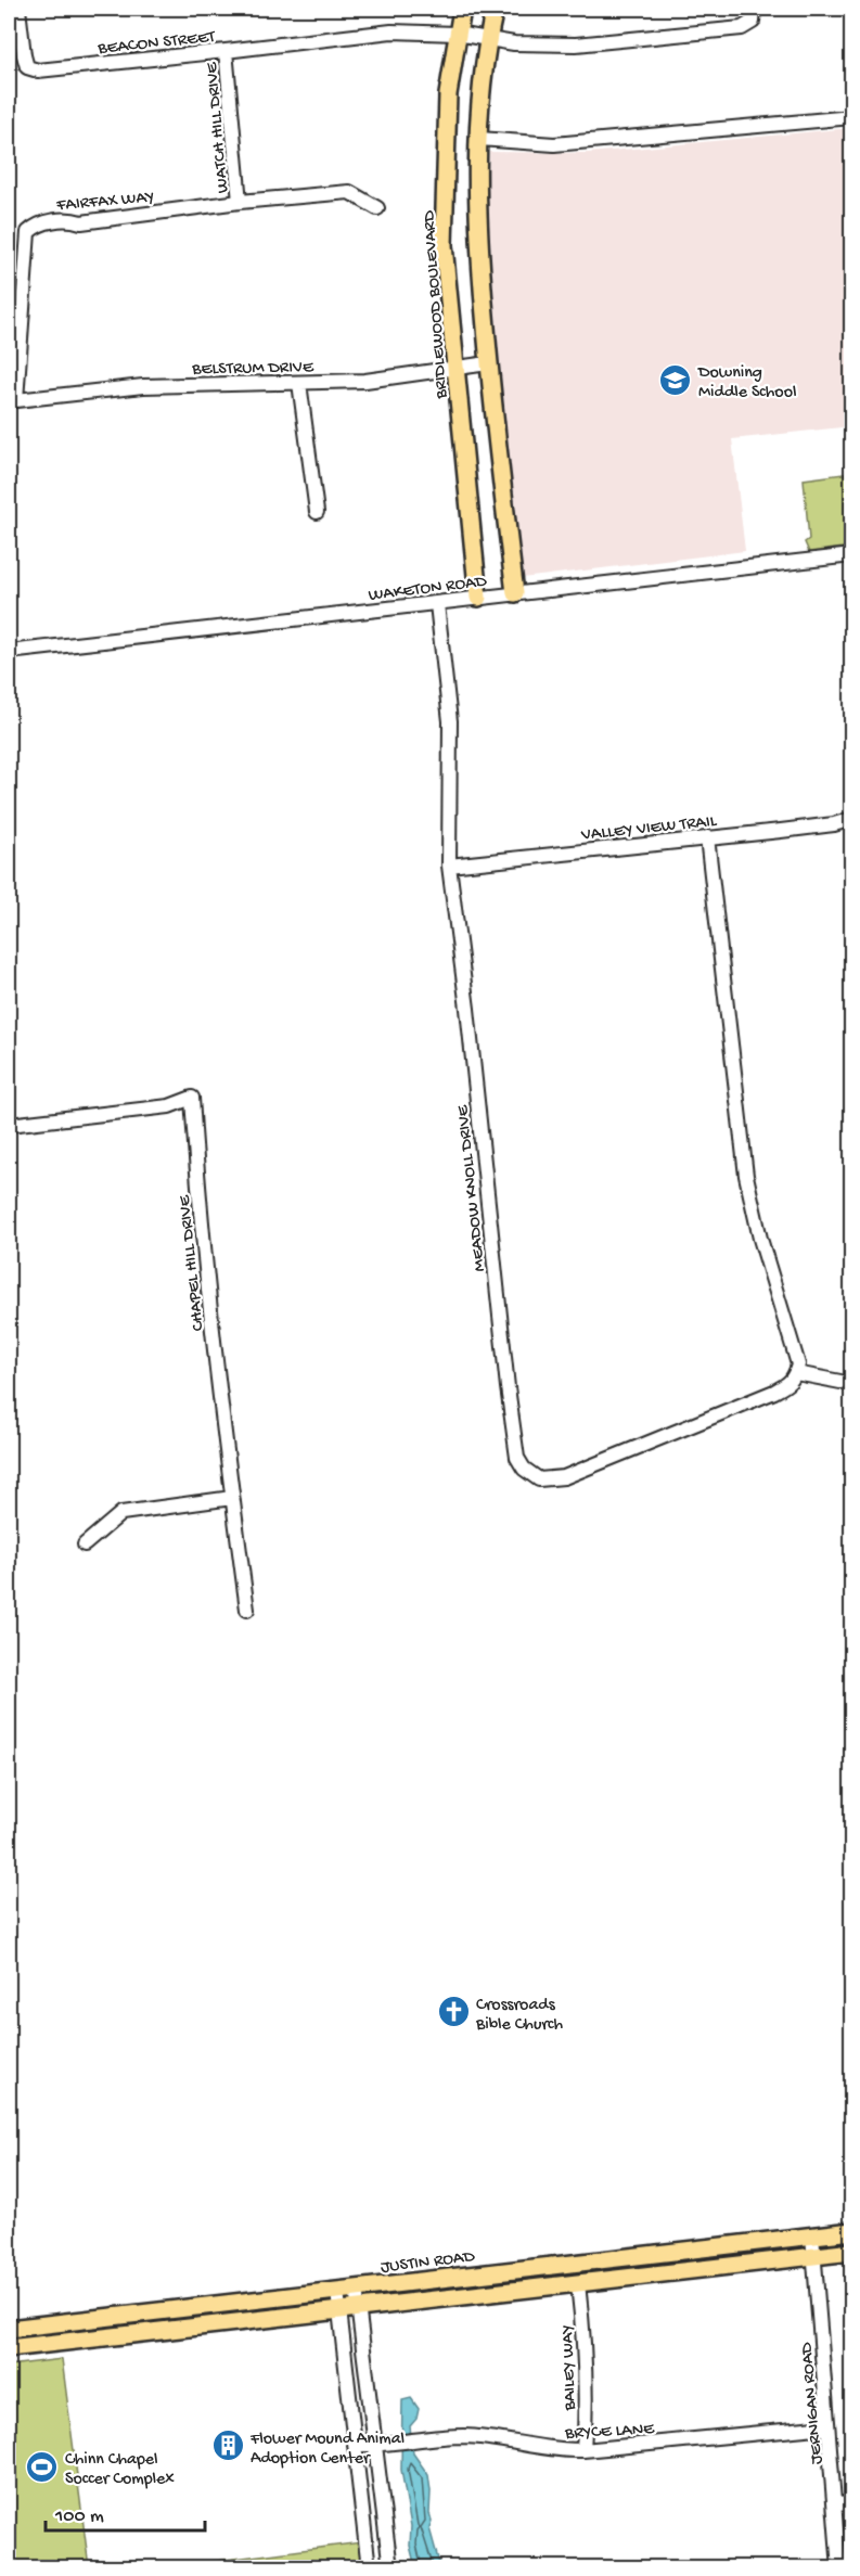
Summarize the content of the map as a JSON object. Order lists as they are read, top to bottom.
{
  "streets": {
    "main road": ["BRIDLEWOOD BOULEVARD", "JUSTIN ROAD"],
    "street": [
      "BEACON STREET",
      "WATCH HILL DRIVE",
      "FAIRFAX WAY",
      "BELSTRUM DRIVE",
      "WAKETON ROAD",
      "VALLEY VIEW TRAIL",
      "MEADOW KNOLL DRIVE",
      "CHAPEL HILL DRIVE",
      "BAILEY WAY",
      "JERNIGAN ROAD",
      "BRYCE LANE"
    ]
  },
  "crossings": [
    ["BEACON STREET", "WATCH HILL DRIVE"],
    ["BEACON STREET", "BRIDLEWOOD BOULEVARD"],
    ["WATCH HILL DRIVE", "FAIRFAX WAY"],
    ["FAIRFAX WAY", "BELSTRUM DRIVE"],
    ["BRIDLEWOOD BOULEVARD", "BELSTRUM DRIVE"],
    ["BRIDLEWOOD BOULEVARD", "WAKETON ROAD"],
    ["WAKETON ROAD", "MEADOW KNOLL DRIVE"],
    ["VALLEY VIEW TRAIL", "MEADOW KNOLL DRIVE"],
    ["JUSTIN ROAD", "JERNIGAN ROAD"],
    ["BAILEY WAY", "BRYCE LANE"],
    ["JERNIGAN ROAD", "BRYCE LANE"]
  ],
  "places": {
    "school or university": ["Downing Middle School"],
    "church": ["Crossroads Bible Church"],
    "building": ["Flower Mound Animal Adoption Center"],
    "sports": ["Chinn Chapel Soccer Complex"]
  },
  "scale_bar": "100 m"
}
